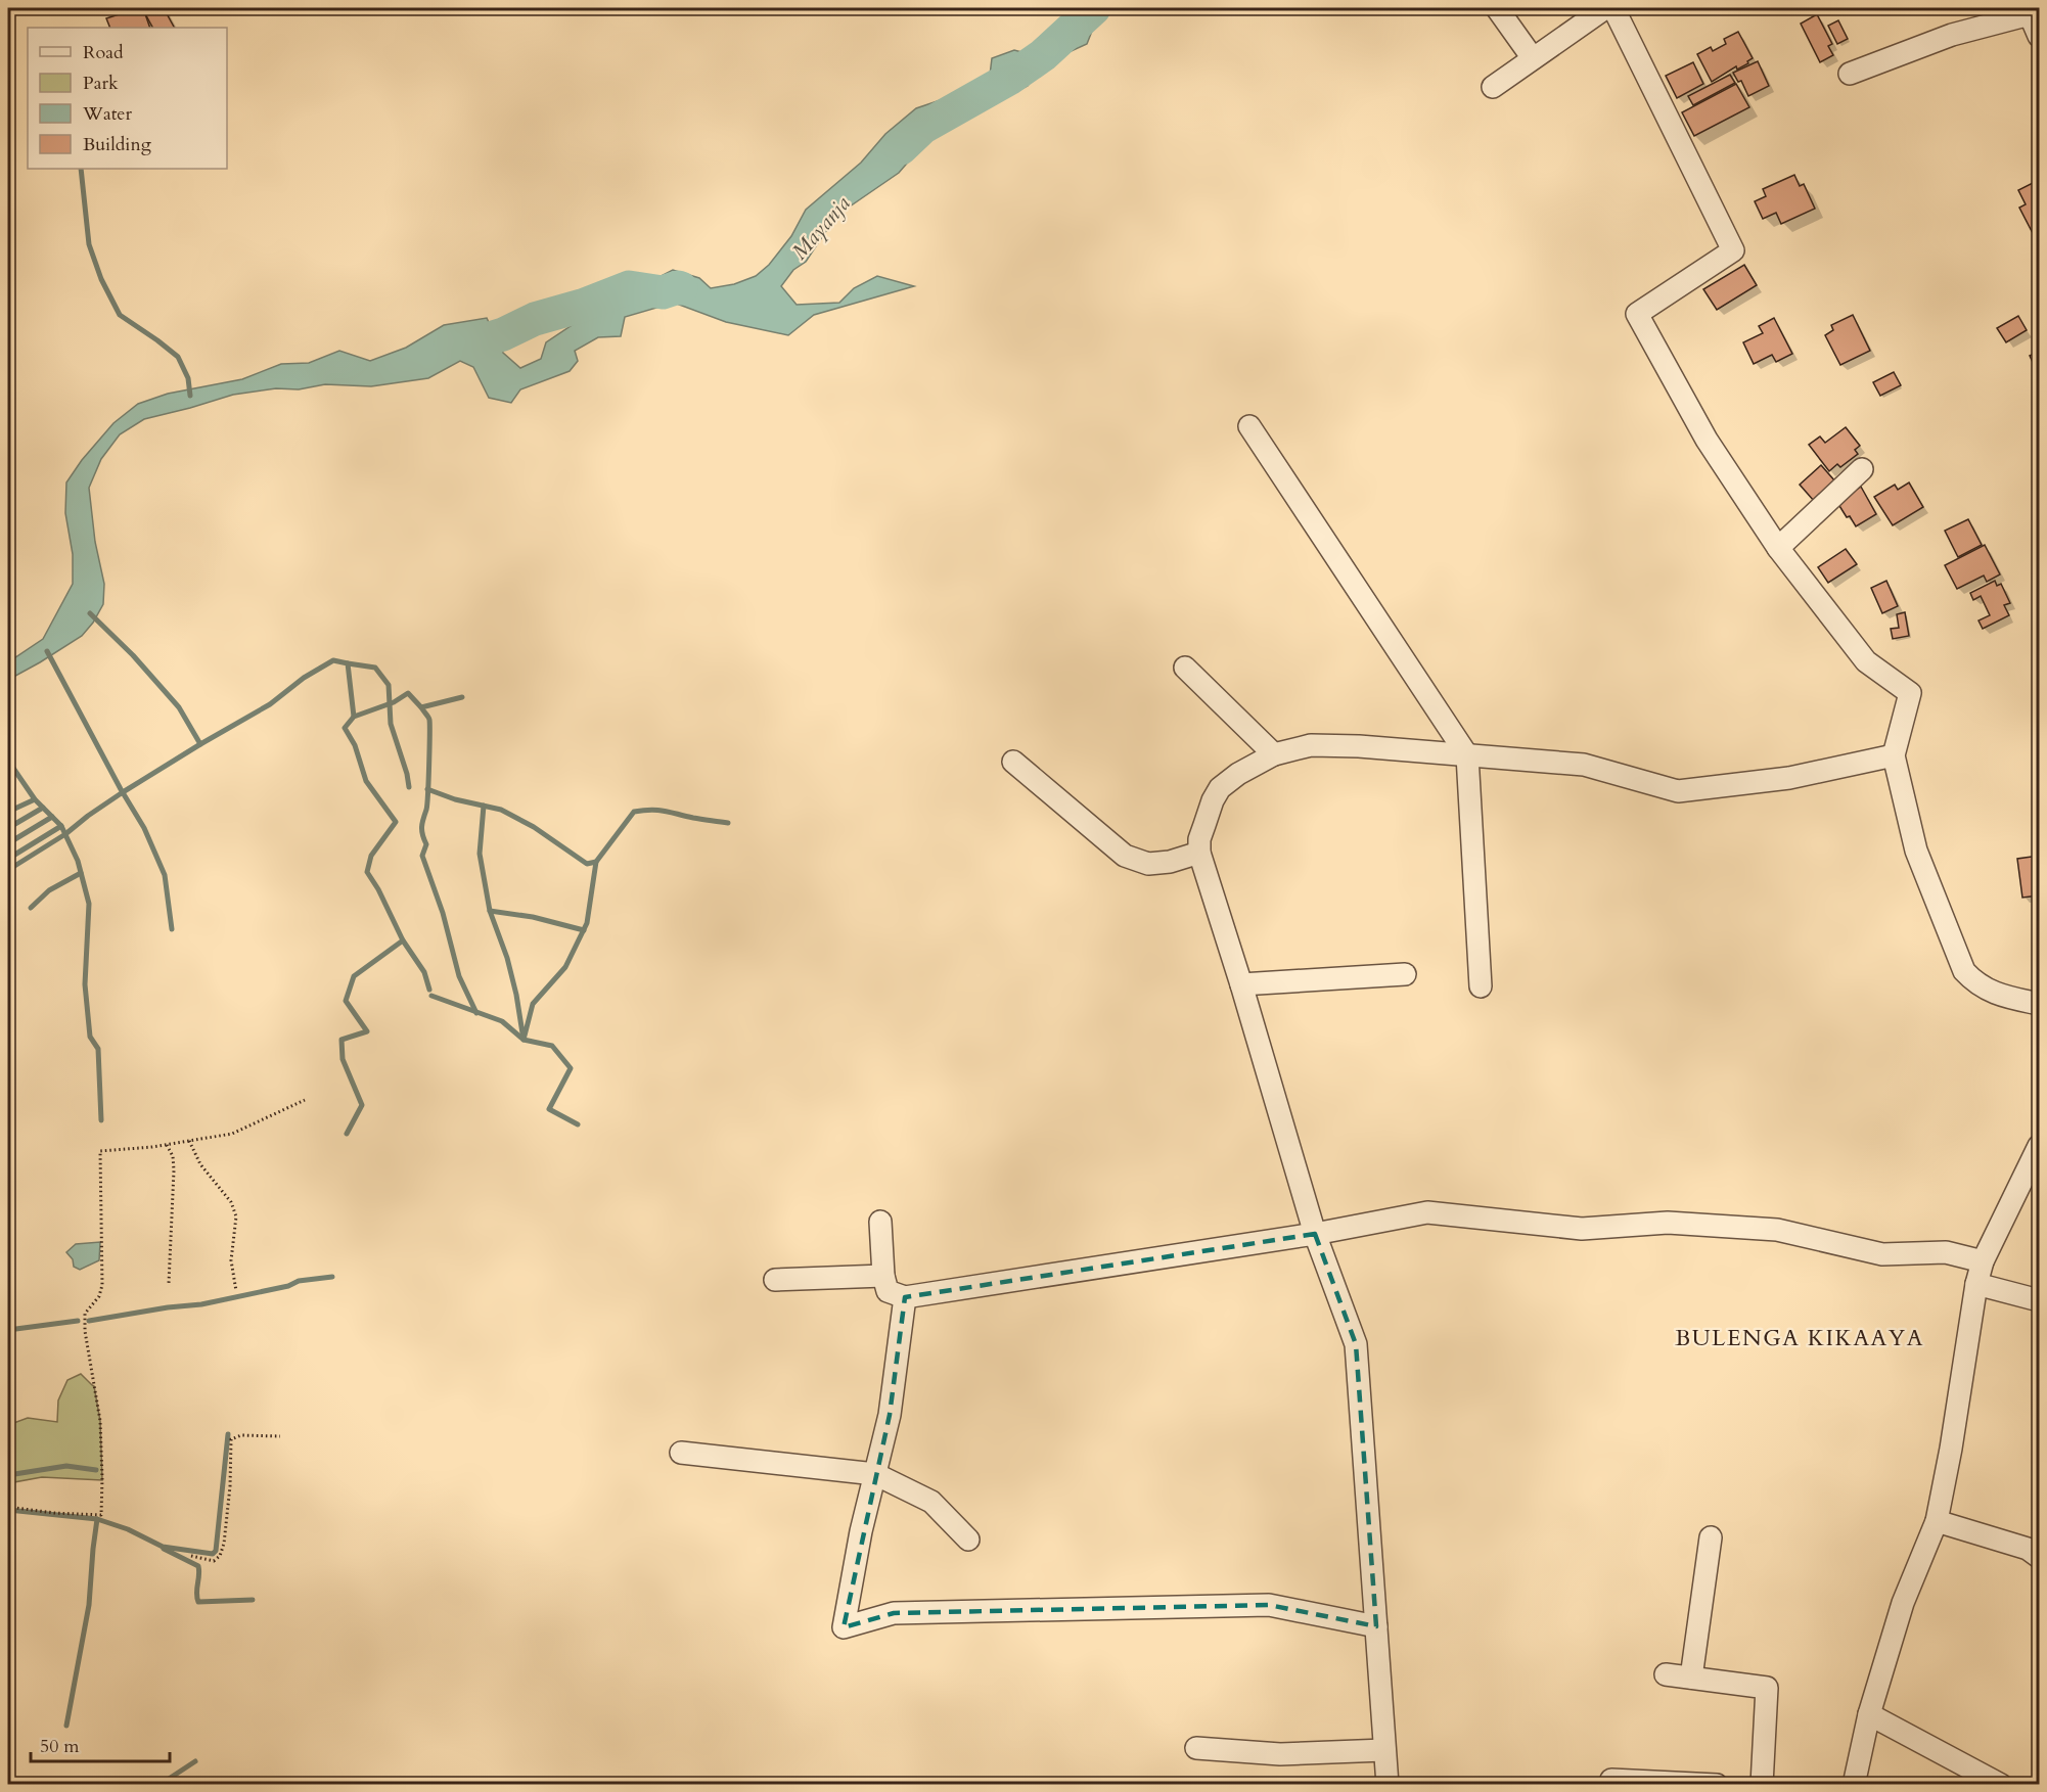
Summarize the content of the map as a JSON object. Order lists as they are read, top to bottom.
{
  "districts": ["BULENGA KIKAAYA"],
  "water": ["Mayanja"],
  "legend": [
    "Road",
    "Park",
    "Water",
    "Building"
  ],
  "scale_bar": "50 m"
}
